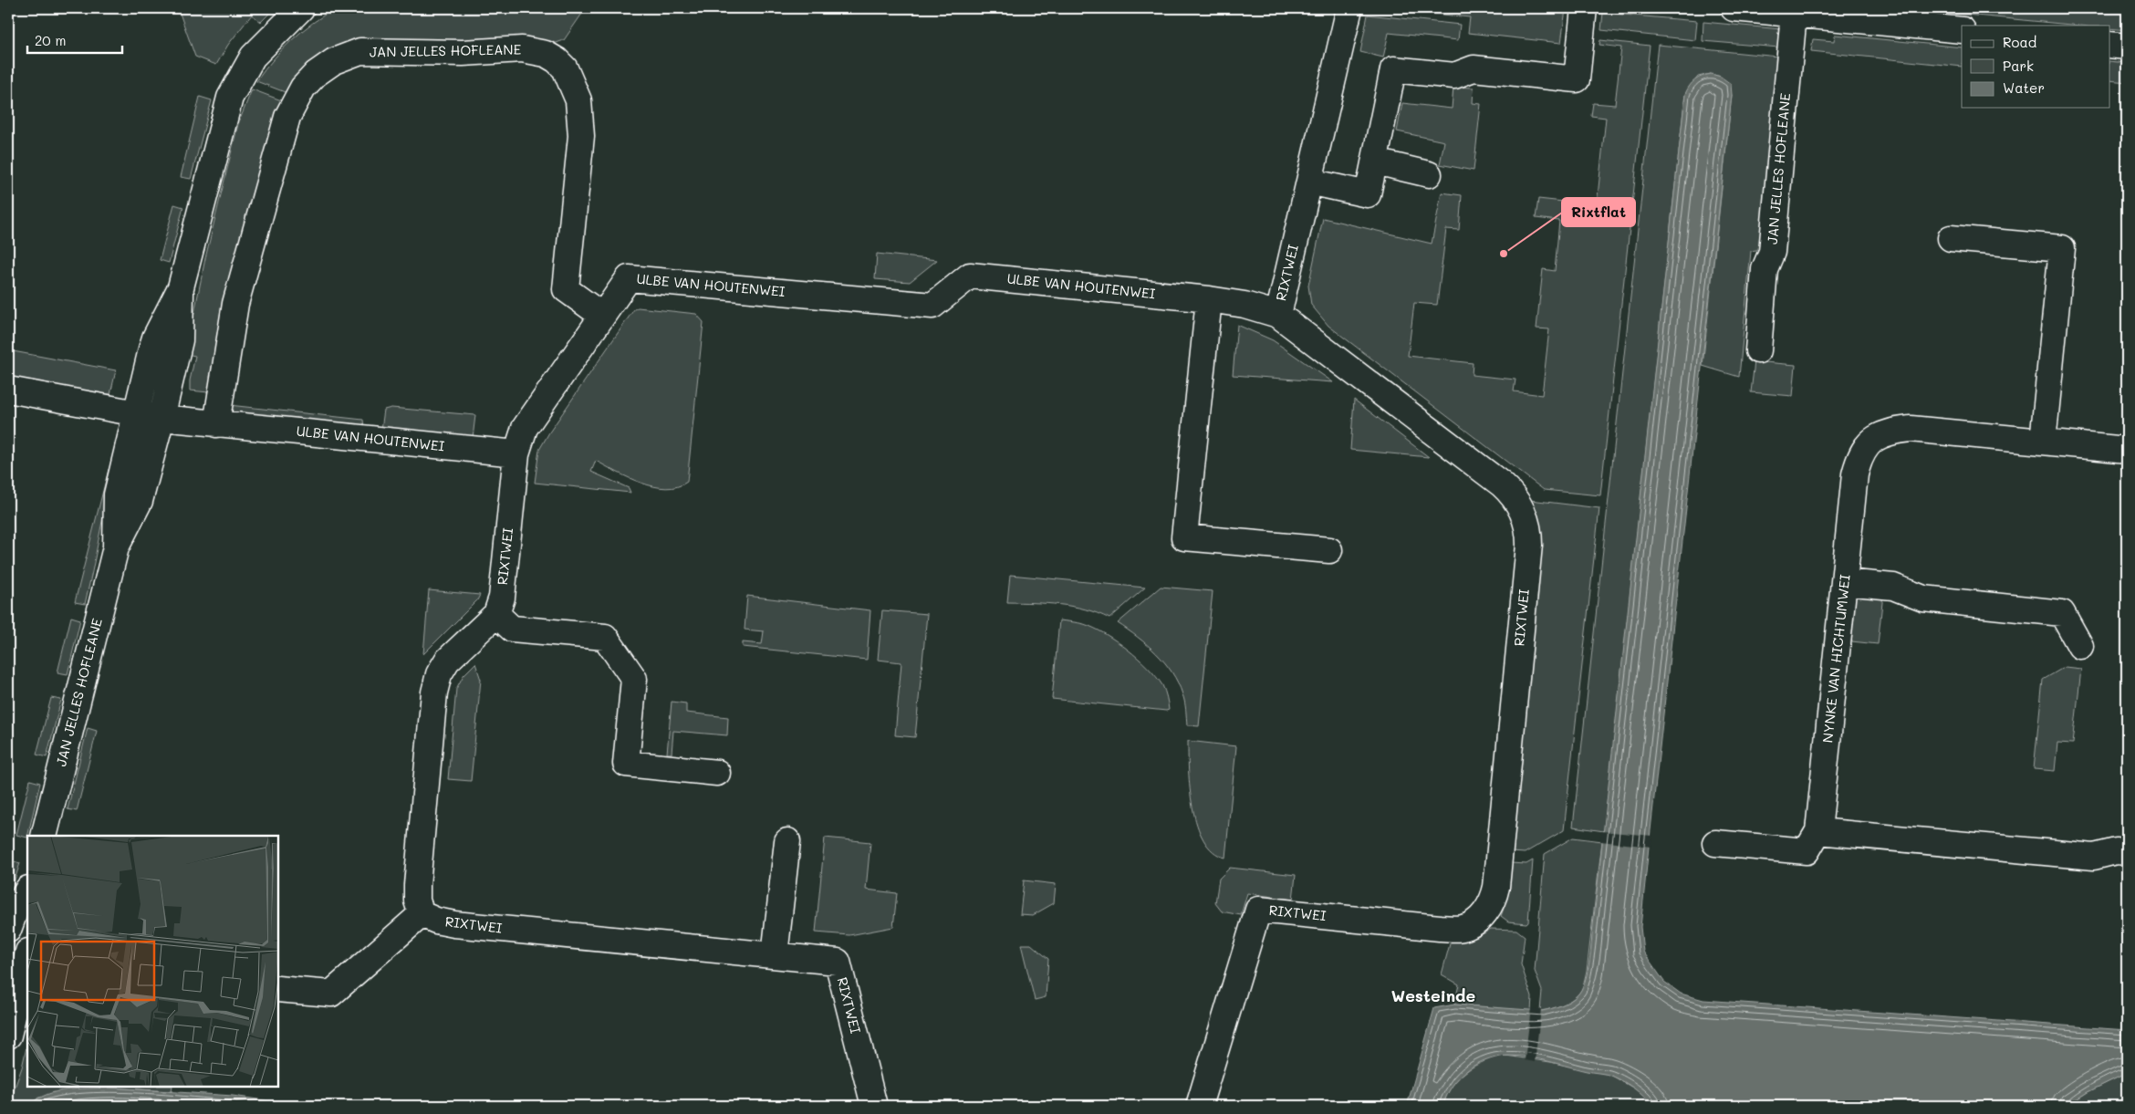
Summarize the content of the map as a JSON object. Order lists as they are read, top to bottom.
{
  "streets": {
    "street": [
      "JAN JELLES HOFLEANE",
      "RIXTWEI",
      "ULBE VAN HOUTENWEI",
      "NYNKE VAN HICHTUMWEI"
    ]
  },
  "crossings": [
    ["JAN JELLES HOFLEANE", "ULBE VAN HOUTENWEI"],
    ["RIXTWEI", "ULBE VAN HOUTENWEI"]
  ],
  "districts": ["Westeinde"],
  "places": ["Rixtflat"],
  "legend": ["Road", "Park", "Water"],
  "scale_bar": "20 m"
}
